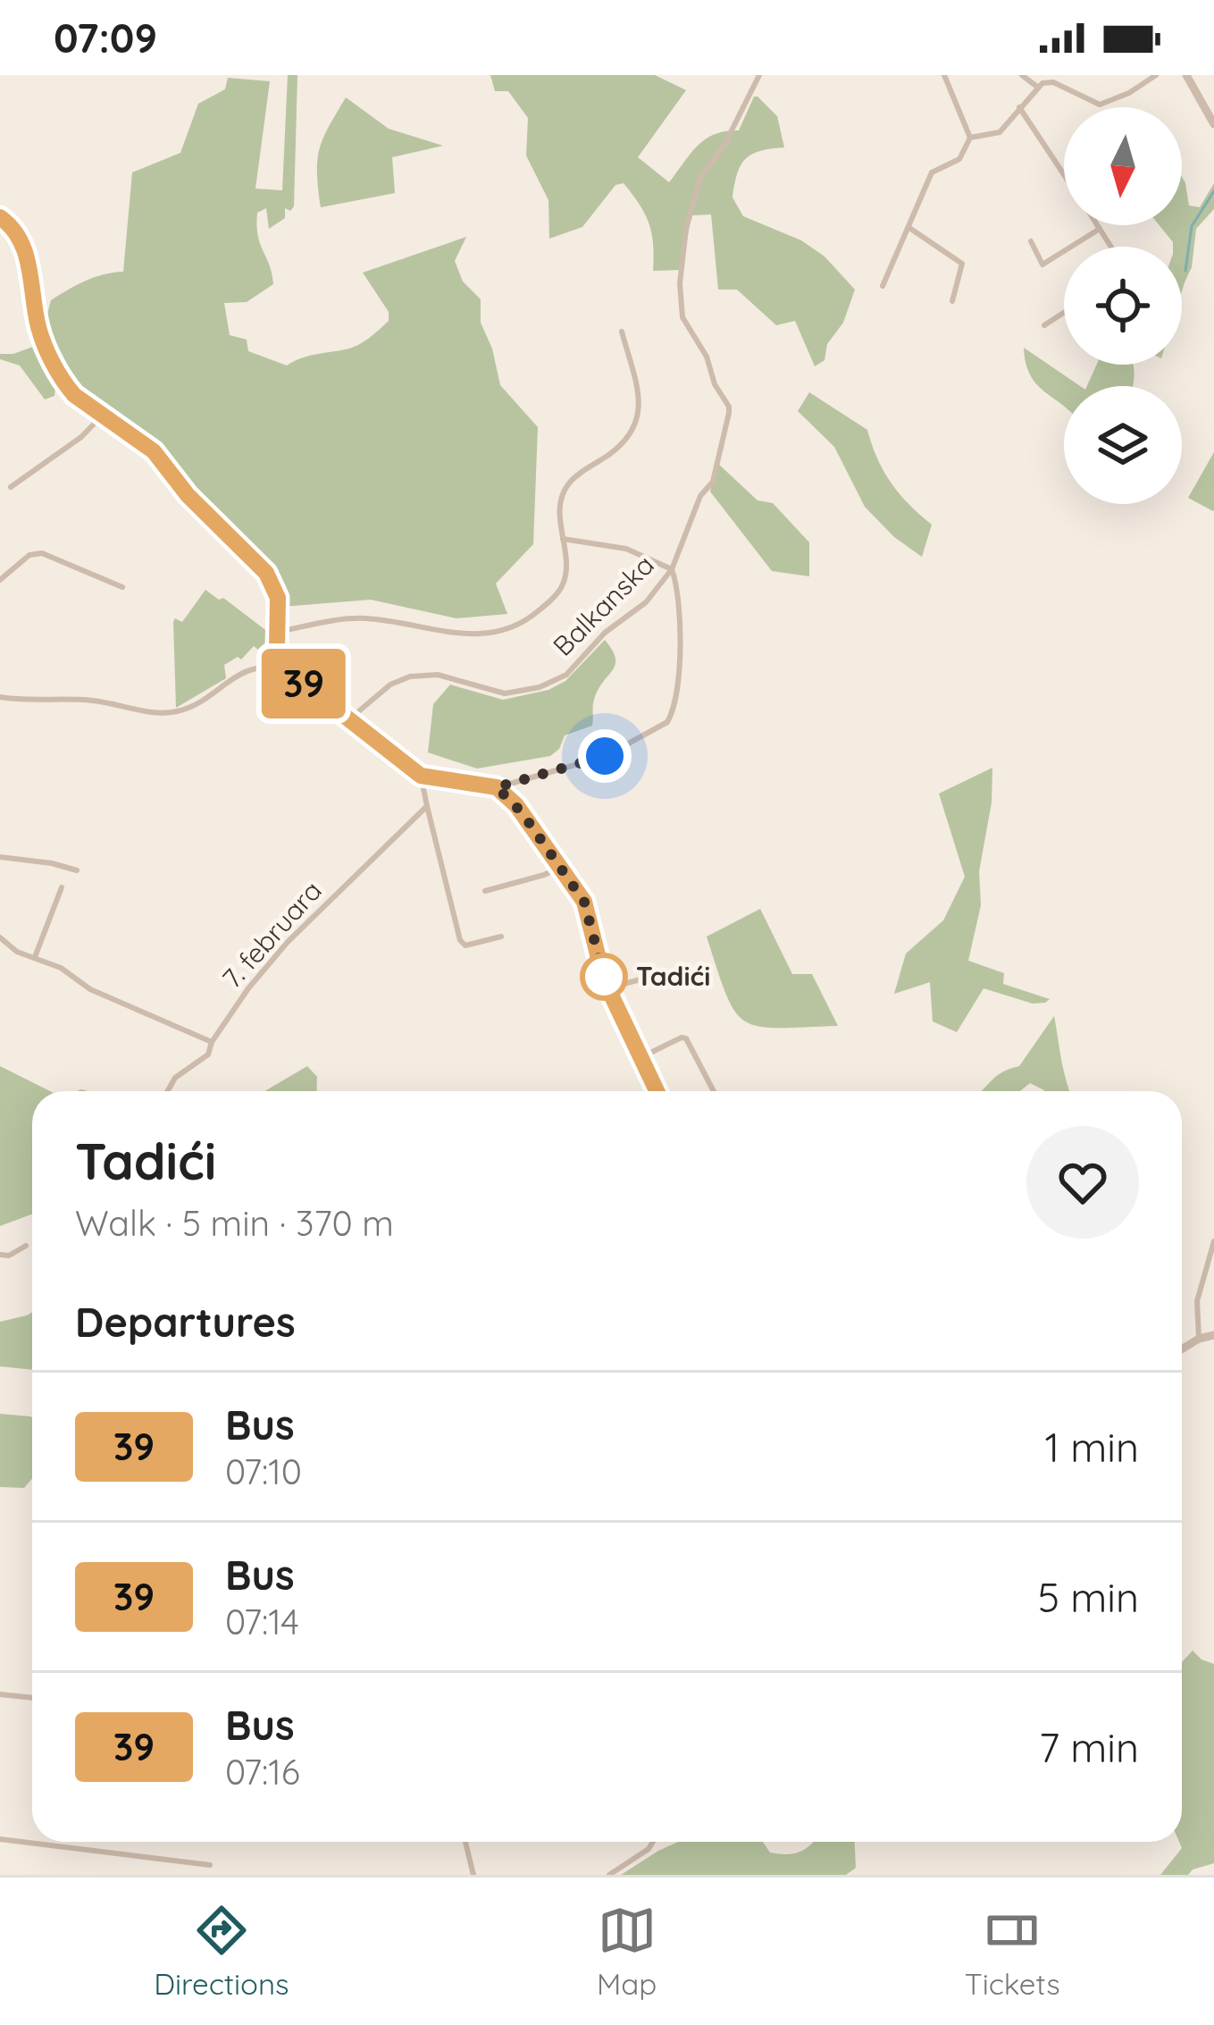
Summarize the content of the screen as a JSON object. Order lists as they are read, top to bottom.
{
  "streets": {
    "street": ["Balkanska", "7. februara"]
  },
  "places": ["Tadići"],
  "lines": ["bus line 39"],
  "north": "bottom",
  "page": {
    "status": "07:09",
    "on_map": "39",
    "heading": [
      ["Tadići", "Walk · 5 min · 370 m"],
      "Departures"
    ],
    "list": [
      {
        "mark": "39",
        "name": "Bus",
        "note": "07:10",
        "value": "1 min"
      },
      {
        "mark": "39",
        "name": "Bus",
        "note": "07:14",
        "value": "5 min"
      },
      {
        "mark": "39",
        "name": "Bus",
        "note": "07:16",
        "value": "7 min"
      }
    ],
    "tabs": ["Directions", "Map", "Tickets"]
  }
}
